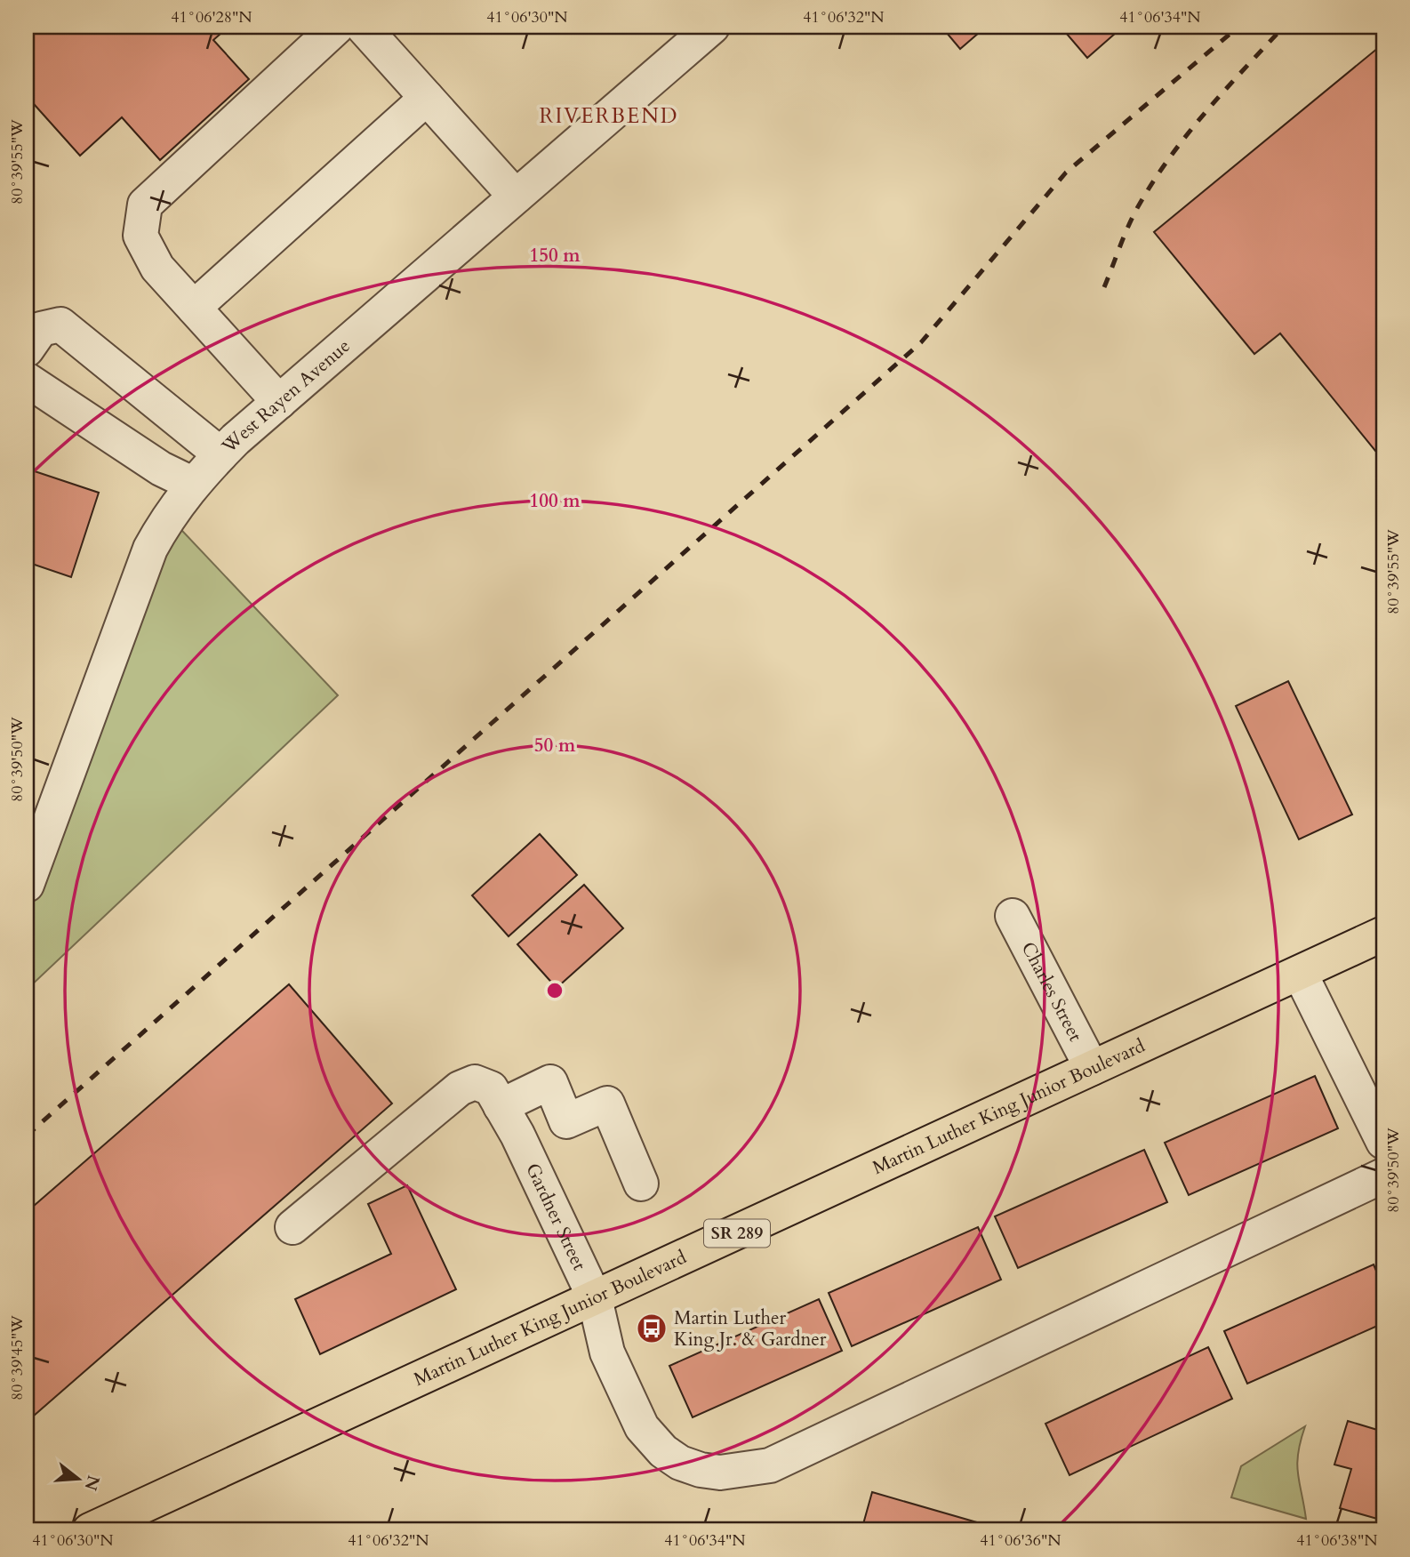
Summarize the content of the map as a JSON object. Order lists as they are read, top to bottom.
{
  "streets": {
    "main road": ["Martin Luther King Junior Boulevard", "SR 289"],
    "street": ["West Rayen Avenue", "Charles Street", "Gardner Street"]
  },
  "crossings": [
    ["Charles Street", "Martin Luther King Junior Boulevard"],
    ["Martin Luther King Junior Boulevard", "Gardner Street"]
  ],
  "districts": ["RIVERBEND"],
  "places": {
    "bus stop": ["Martin Luther King Jr. & Gardner"]
  },
  "north": "right",
  "coordinates": [
    "41°06'28\"N",
    "41°06'30\"N",
    "41°06'32\"N",
    "41°06'34\"N",
    "80°39'55\"W",
    "80°39'50\"W",
    "80°39'45\"W",
    "41°06'36\"N",
    "41°06'38\"N"
  ],
  "rings": ["150 m", "100 m", "50 m"]
}
